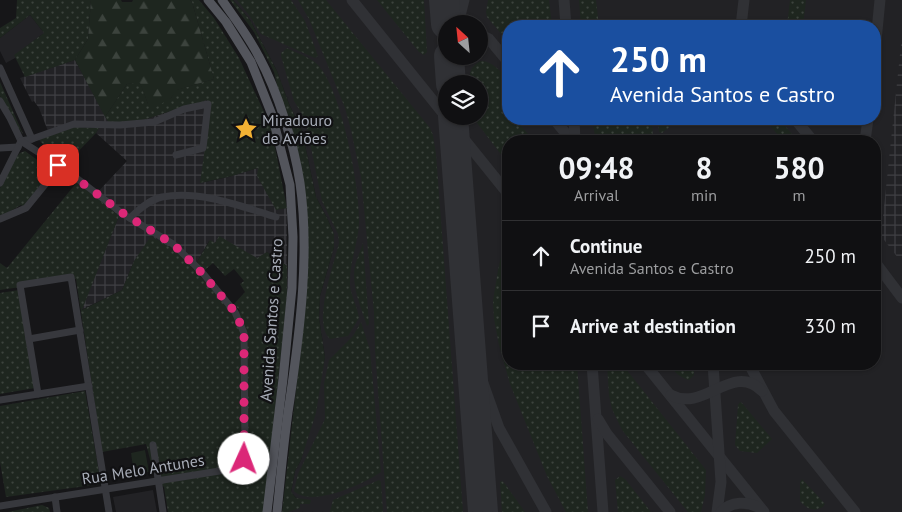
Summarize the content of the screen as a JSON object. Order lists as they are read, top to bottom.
{
  "streets": {
    "main road": ["Avenida Santos e Castro"],
    "street": ["Rua Melo Antunes"]
  },
  "places": {
    "place": ["Miradouro de Aviões"]
  },
  "north": "top left",
  "page": {
    "turn": ["250 m", "Avenida Santos e Castro"],
    "eta": [
      "09:48",
      "Arrival",
      "8",
      "min",
      "580",
      "m"
    ],
    "list": [
      {
        "name": "Continue",
        "note": "Avenida Santos e Castro",
        "value": "250 m"
      },
      {
        "name": "Arrive at destination",
        "value": "330 m"
      }
    ]
  }
}
